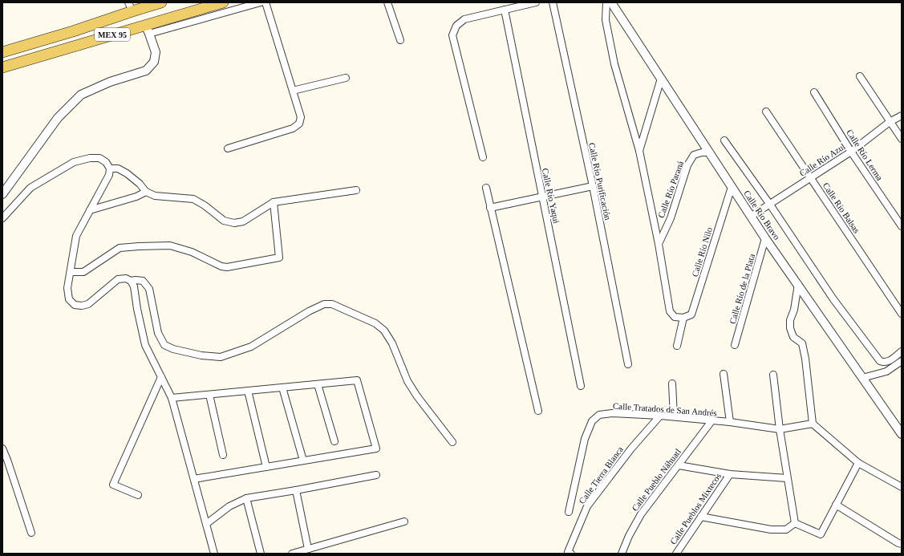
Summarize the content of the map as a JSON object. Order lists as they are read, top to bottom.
{
  "streets": {
    "main road": ["MEX 95"],
    "street": [
      "Calle Río Lerma",
      "Calle Río Azul",
      "Calle Río Purificación",
      "Calle Río Paraná",
      "Calle Río Yaqui",
      "Calle Río Balsas",
      "Calle Río Bravo",
      "Calle Río Nilo",
      "Calle Río de la Plata",
      "Calle Tratados de San Andrés",
      "Calle Tierra Blanca",
      "Calle Pueblo Náhuatl",
      "Calle Pueblos Mixtecos"
    ]
  },
  "crossings": [
    ["Calle Río Lerma", "Calle Río Azul"],
    ["Calle Río Azul", "Calle Río Balsas"],
    ["Calle Río Azul", "Calle Río Bravo"],
    ["Calle Río Paraná", "Calle Río Bravo"],
    ["Calle Río Bravo", "Calle Río Nilo"],
    ["Calle Río Bravo", "Calle Río de la Plata"],
    ["Calle Tratados de San Andrés", "Calle Tierra Blanca"],
    ["Calle Tratados de San Andrés", "Calle Pueblo Náhuatl"]
  ]
}
